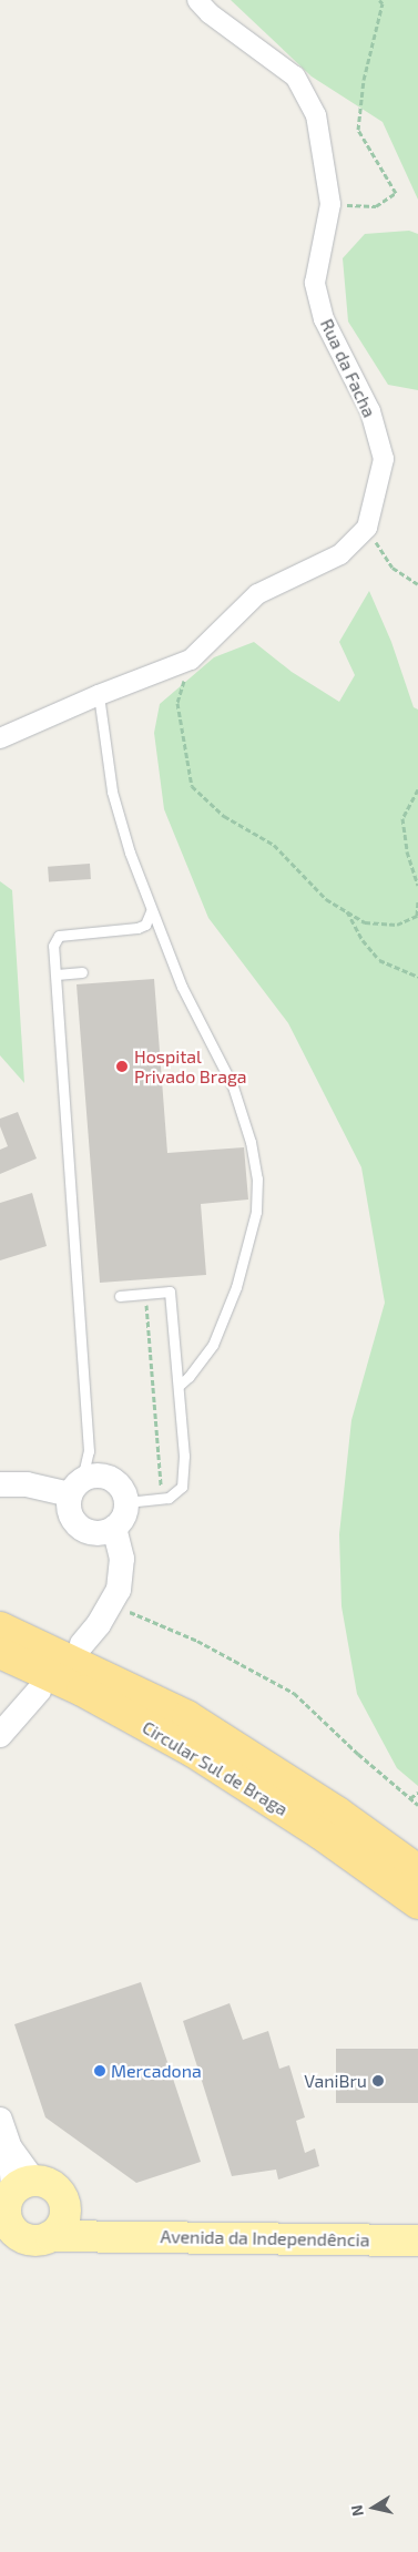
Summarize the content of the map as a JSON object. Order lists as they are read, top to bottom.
{
  "streets": {
    "highway": ["Circular Sul de Braga"],
    "main road": ["Avenida da Independência"],
    "street": ["Rua da Facha"]
  },
  "places": ["Hospital Privado Braga", "Mercadona", "VaniBru"],
  "north": "left"
}
